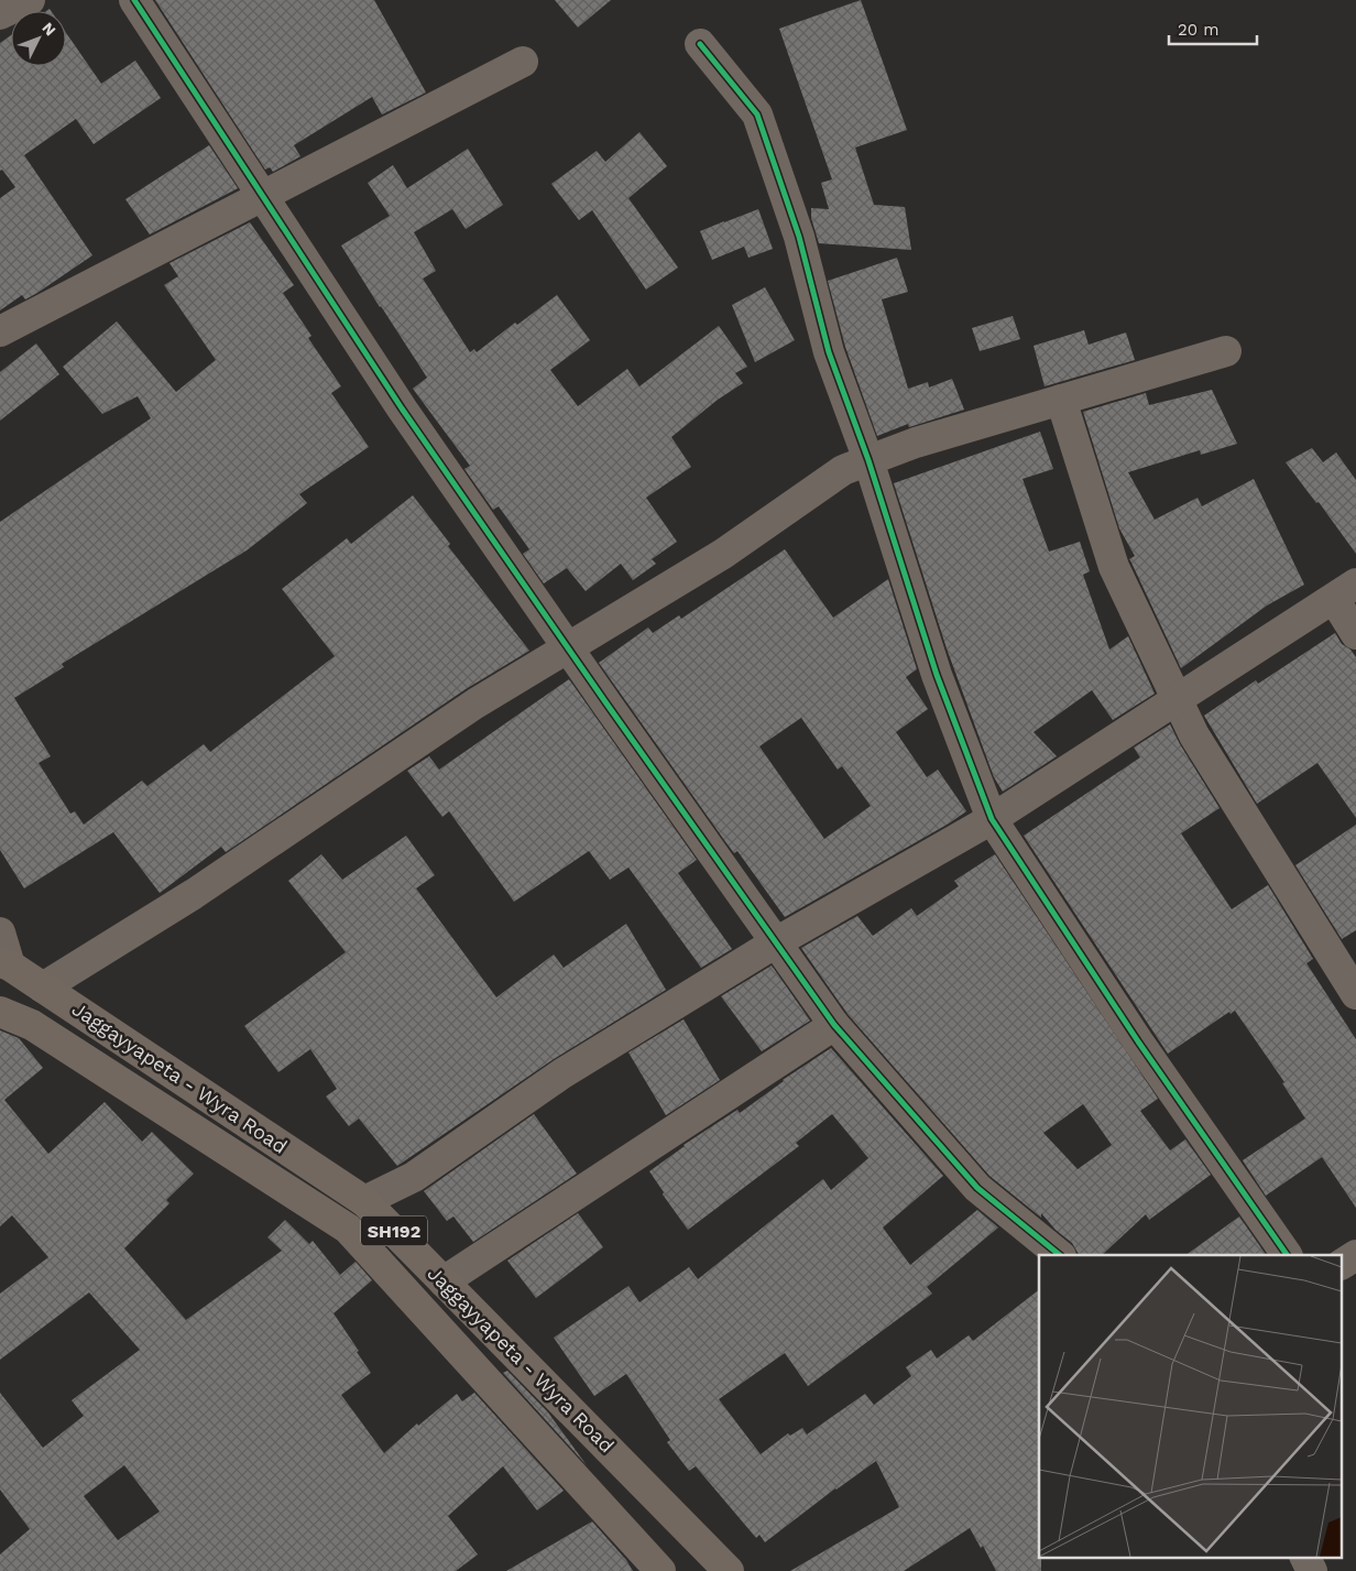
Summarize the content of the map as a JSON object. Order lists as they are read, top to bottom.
{
  "streets": {
    "main road": ["Jaggayyapeta - Wyra Road", "SH192"]
  },
  "scale_bar": "20 m",
  "north": "top right"
}
